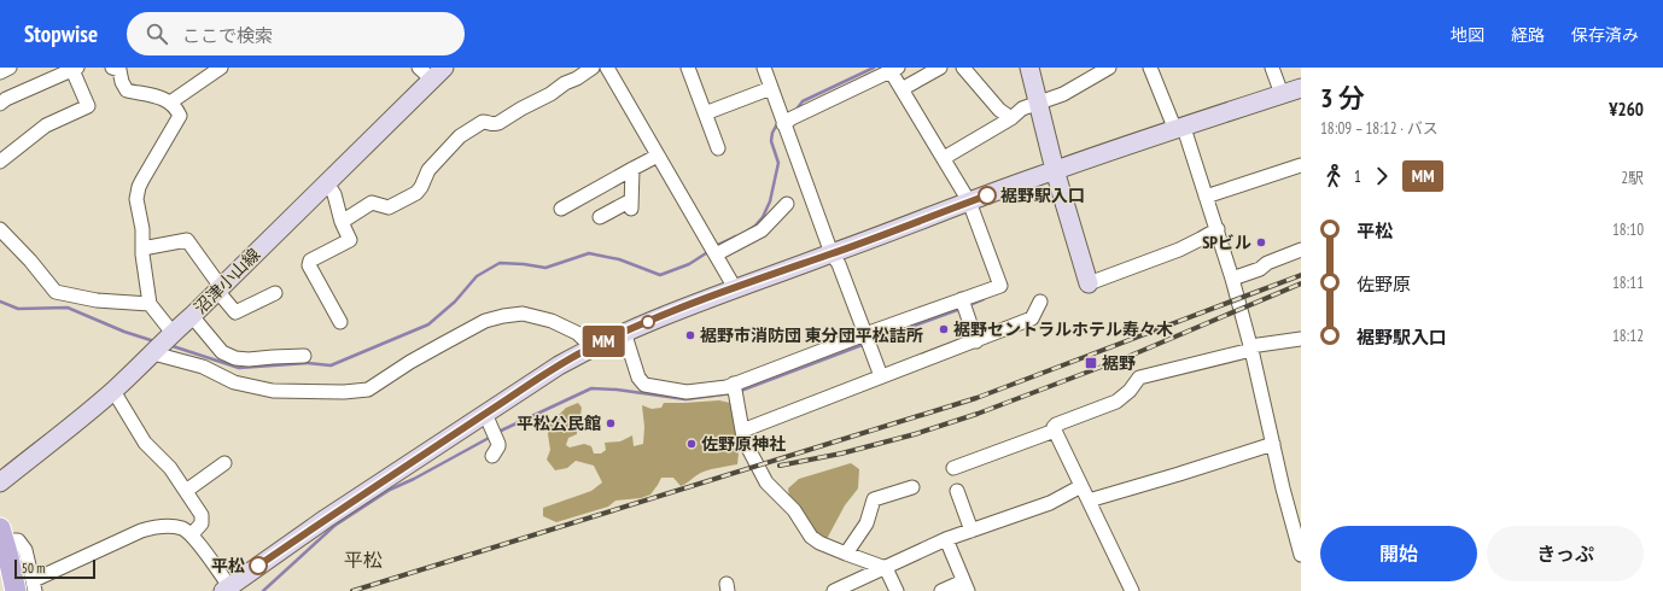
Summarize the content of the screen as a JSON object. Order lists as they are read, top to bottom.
{
  "streets": {
    "street": ["沼津小山線"]
  },
  "districts": ["平松"],
  "places": {
    "other": [
      "裾野駅入口",
      "SPビル",
      "裾野セントラルホテル寿々木",
      "裾野市消防団 東分団平松詰所",
      "平松公民館",
      "佐野原神社",
      "平松"
    ],
    "transit": ["裾野"]
  },
  "lines": ["bus line MM"],
  "scale_bar": "50 m",
  "page": {
    "header": "Stopwise",
    "search": "ここで検索",
    "nav": ["地図", "経路", "保存済み"],
    "on_map": "MM",
    "heading": ["3 分", "18:09 – 18:12 · バス", "¥260"],
    "legs": ["1", "MM", "2駅"],
    "list": [
      {
        "name": "平松",
        "value": "18:10"
      },
      {
        "name": "佐野原",
        "value": "18:11"
      },
      {
        "name": "裾野駅入口",
        "value": "18:12"
      }
    ],
    "buttons": ["開始", "きっぷ"],
    "scale": "50 m"
  }
}
